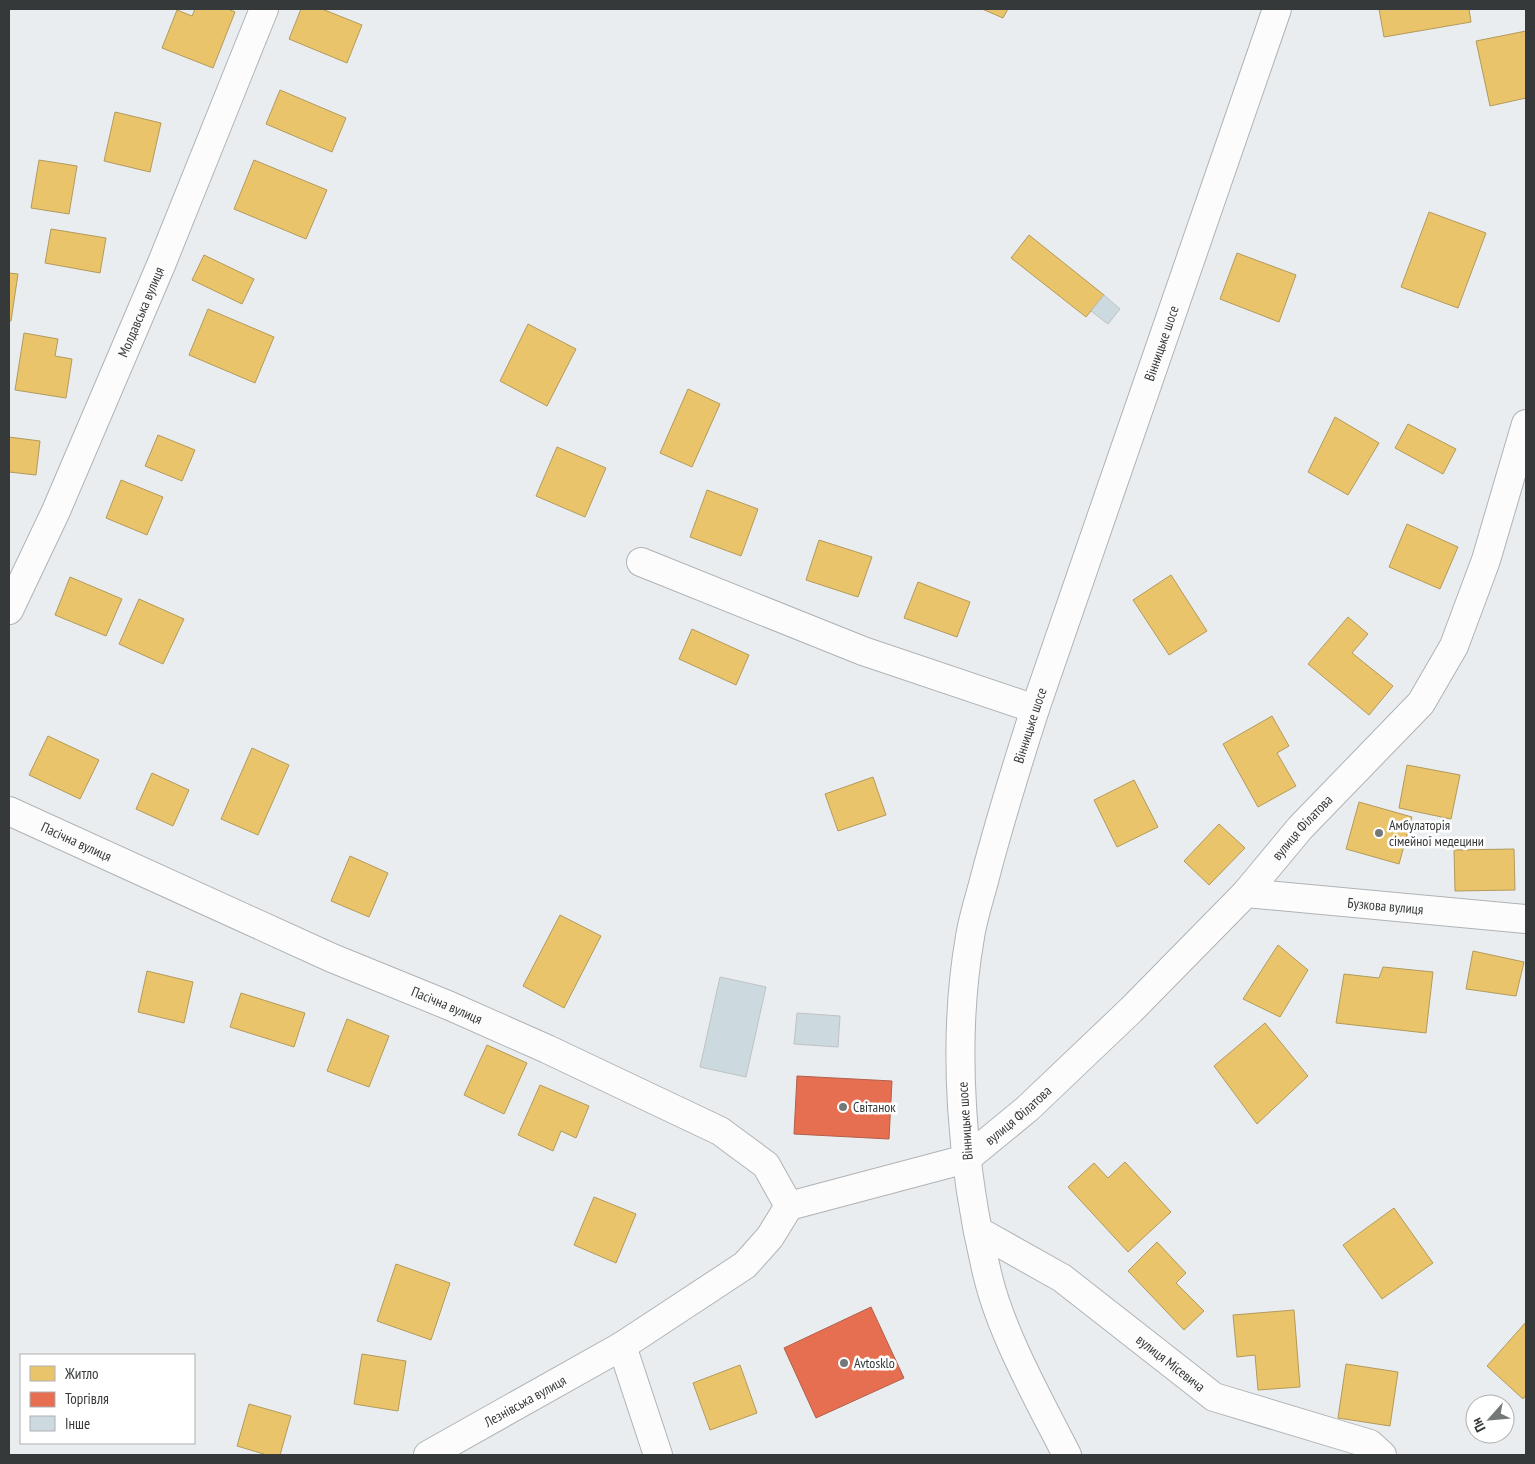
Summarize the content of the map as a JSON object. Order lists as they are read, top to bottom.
{
  "streets": {
    "street": [
      "Молдавська вулиця",
      "Вінницьке шосе",
      "вулиця Філатова",
      "Пасічна вулиця",
      "Бузкова вулиця",
      "вулиця Місевича",
      "Лезнівська вулиця"
    ]
  },
  "crossings": [
    ["Вінницьке шосе", "вулиця Філатова"],
    ["Вінницьке шосе", "вулиця Місевича"],
    ["вулиця Філатова", "Бузкова вулиця"],
    ["Пасічна вулиця", "Лезнівська вулиця"]
  ],
  "places": ["Амбулаторія сімейної медецини", "Світанок", "Avtosklo"],
  "legend": ["Житло", "Торгівля", "Інше"],
  "north": "bottom left"
}
